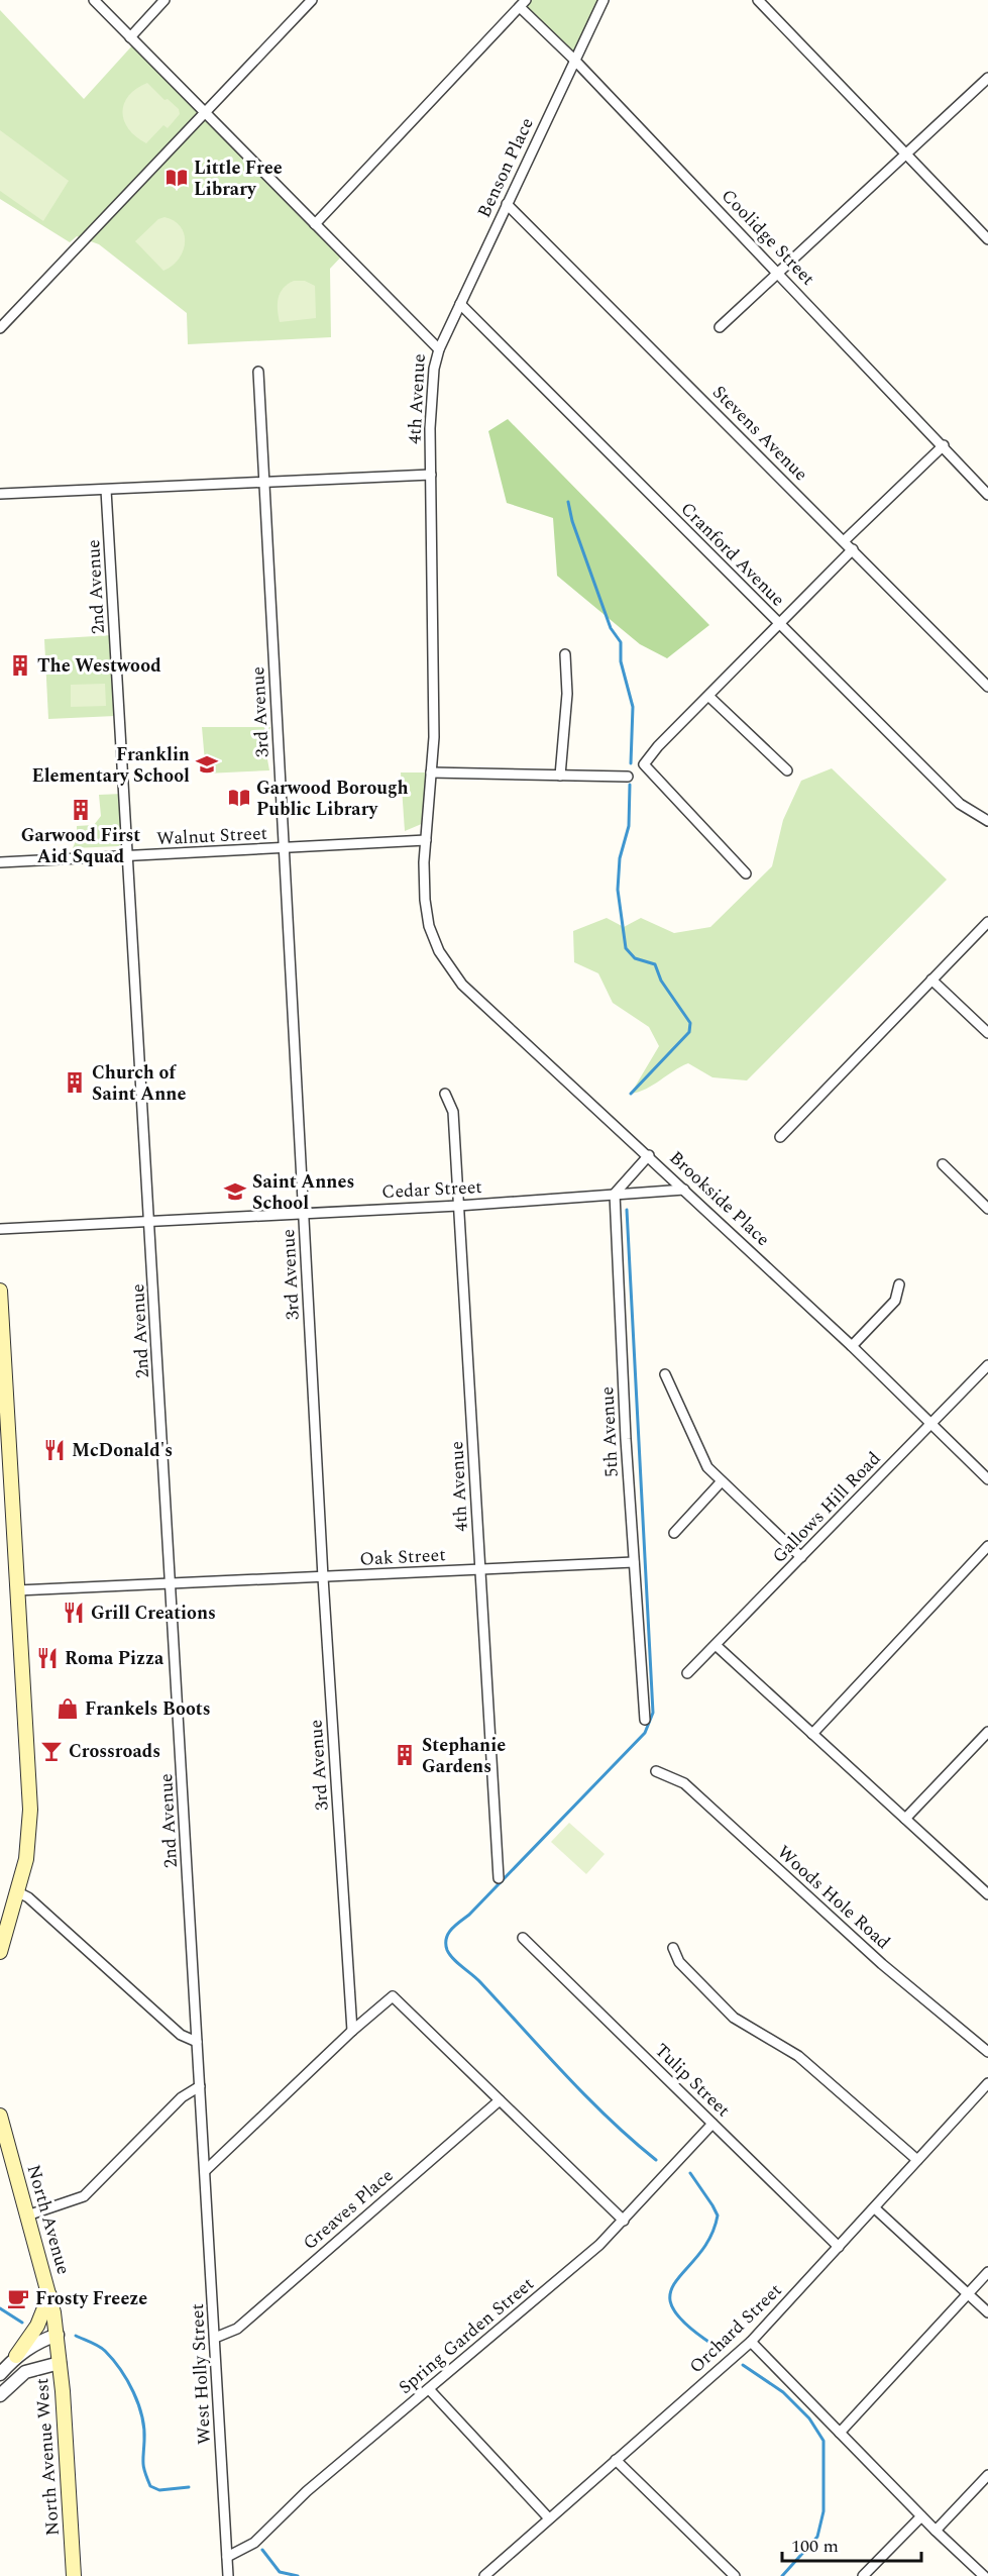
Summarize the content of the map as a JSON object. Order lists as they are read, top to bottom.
{
  "streets": {
    "main road": ["North Avenue", "North Avenue West"],
    "street": [
      "Benson Place",
      "Coolidge Street",
      "4th Avenue",
      "Stevens Avenue",
      "Cranford Avenue",
      "2nd Avenue",
      "3rd Avenue",
      "Walnut Street",
      "Cedar Street",
      "Brookside Place",
      "5th Avenue",
      "Gallows Hill Road",
      "Oak Street",
      "Woods Hole Road",
      "Tulip Street",
      "Greaves Place",
      "Orchard Street",
      "Spring Garden Street",
      "West Holly Street"
    ]
  },
  "crossings": [
    ["Benson Place", "Coolidge Street"],
    ["Benson Place", "4th Avenue"],
    ["Benson Place", "Stevens Avenue"],
    ["Benson Place", "Cranford Avenue"],
    ["4th Avenue", "Walnut Street"],
    ["4th Avenue", "Cedar Street"],
    ["4th Avenue", "Brookside Place"],
    ["4th Avenue", "Oak Street"],
    ["2nd Avenue", "Walnut Street"],
    ["2nd Avenue", "Cedar Street"],
    ["2nd Avenue", "Oak Street"],
    ["2nd Avenue", "West Holly Street"],
    ["3rd Avenue", "Walnut Street"],
    ["3rd Avenue", "Cedar Street"],
    ["3rd Avenue", "Oak Street"],
    ["Cedar Street", "Brookside Place"],
    ["Cedar Street", "5th Avenue"],
    ["Brookside Place", "Gallows Hill Road"],
    ["5th Avenue", "Oak Street"],
    ["Tulip Street", "Orchard Street"],
    ["Tulip Street", "Spring Garden Street"],
    ["Greaves Place", "West Holly Street"],
    ["North Avenue", "North Avenue West"],
    ["Spring Garden Street", "West Holly Street"]
  ],
  "places": {
    "library": ["Little Free Library", "Garwood Borough Public Library"],
    "building": [
      "The Westwood",
      "Garwood First Aid Squad",
      "Church of Saint Anne",
      "Stephanie Gardens"
    ],
    "school or university": ["Franklin Elementary School", "Saint Annes School"],
    "restaurant": ["McDonald's", "Grill Creations", "Roma Pizza"],
    "shop": ["Frankels Boots"],
    "bar": ["Crossroads"],
    "cafe": ["Frosty Freeze"]
  },
  "scale_bar": "100 m"
}
